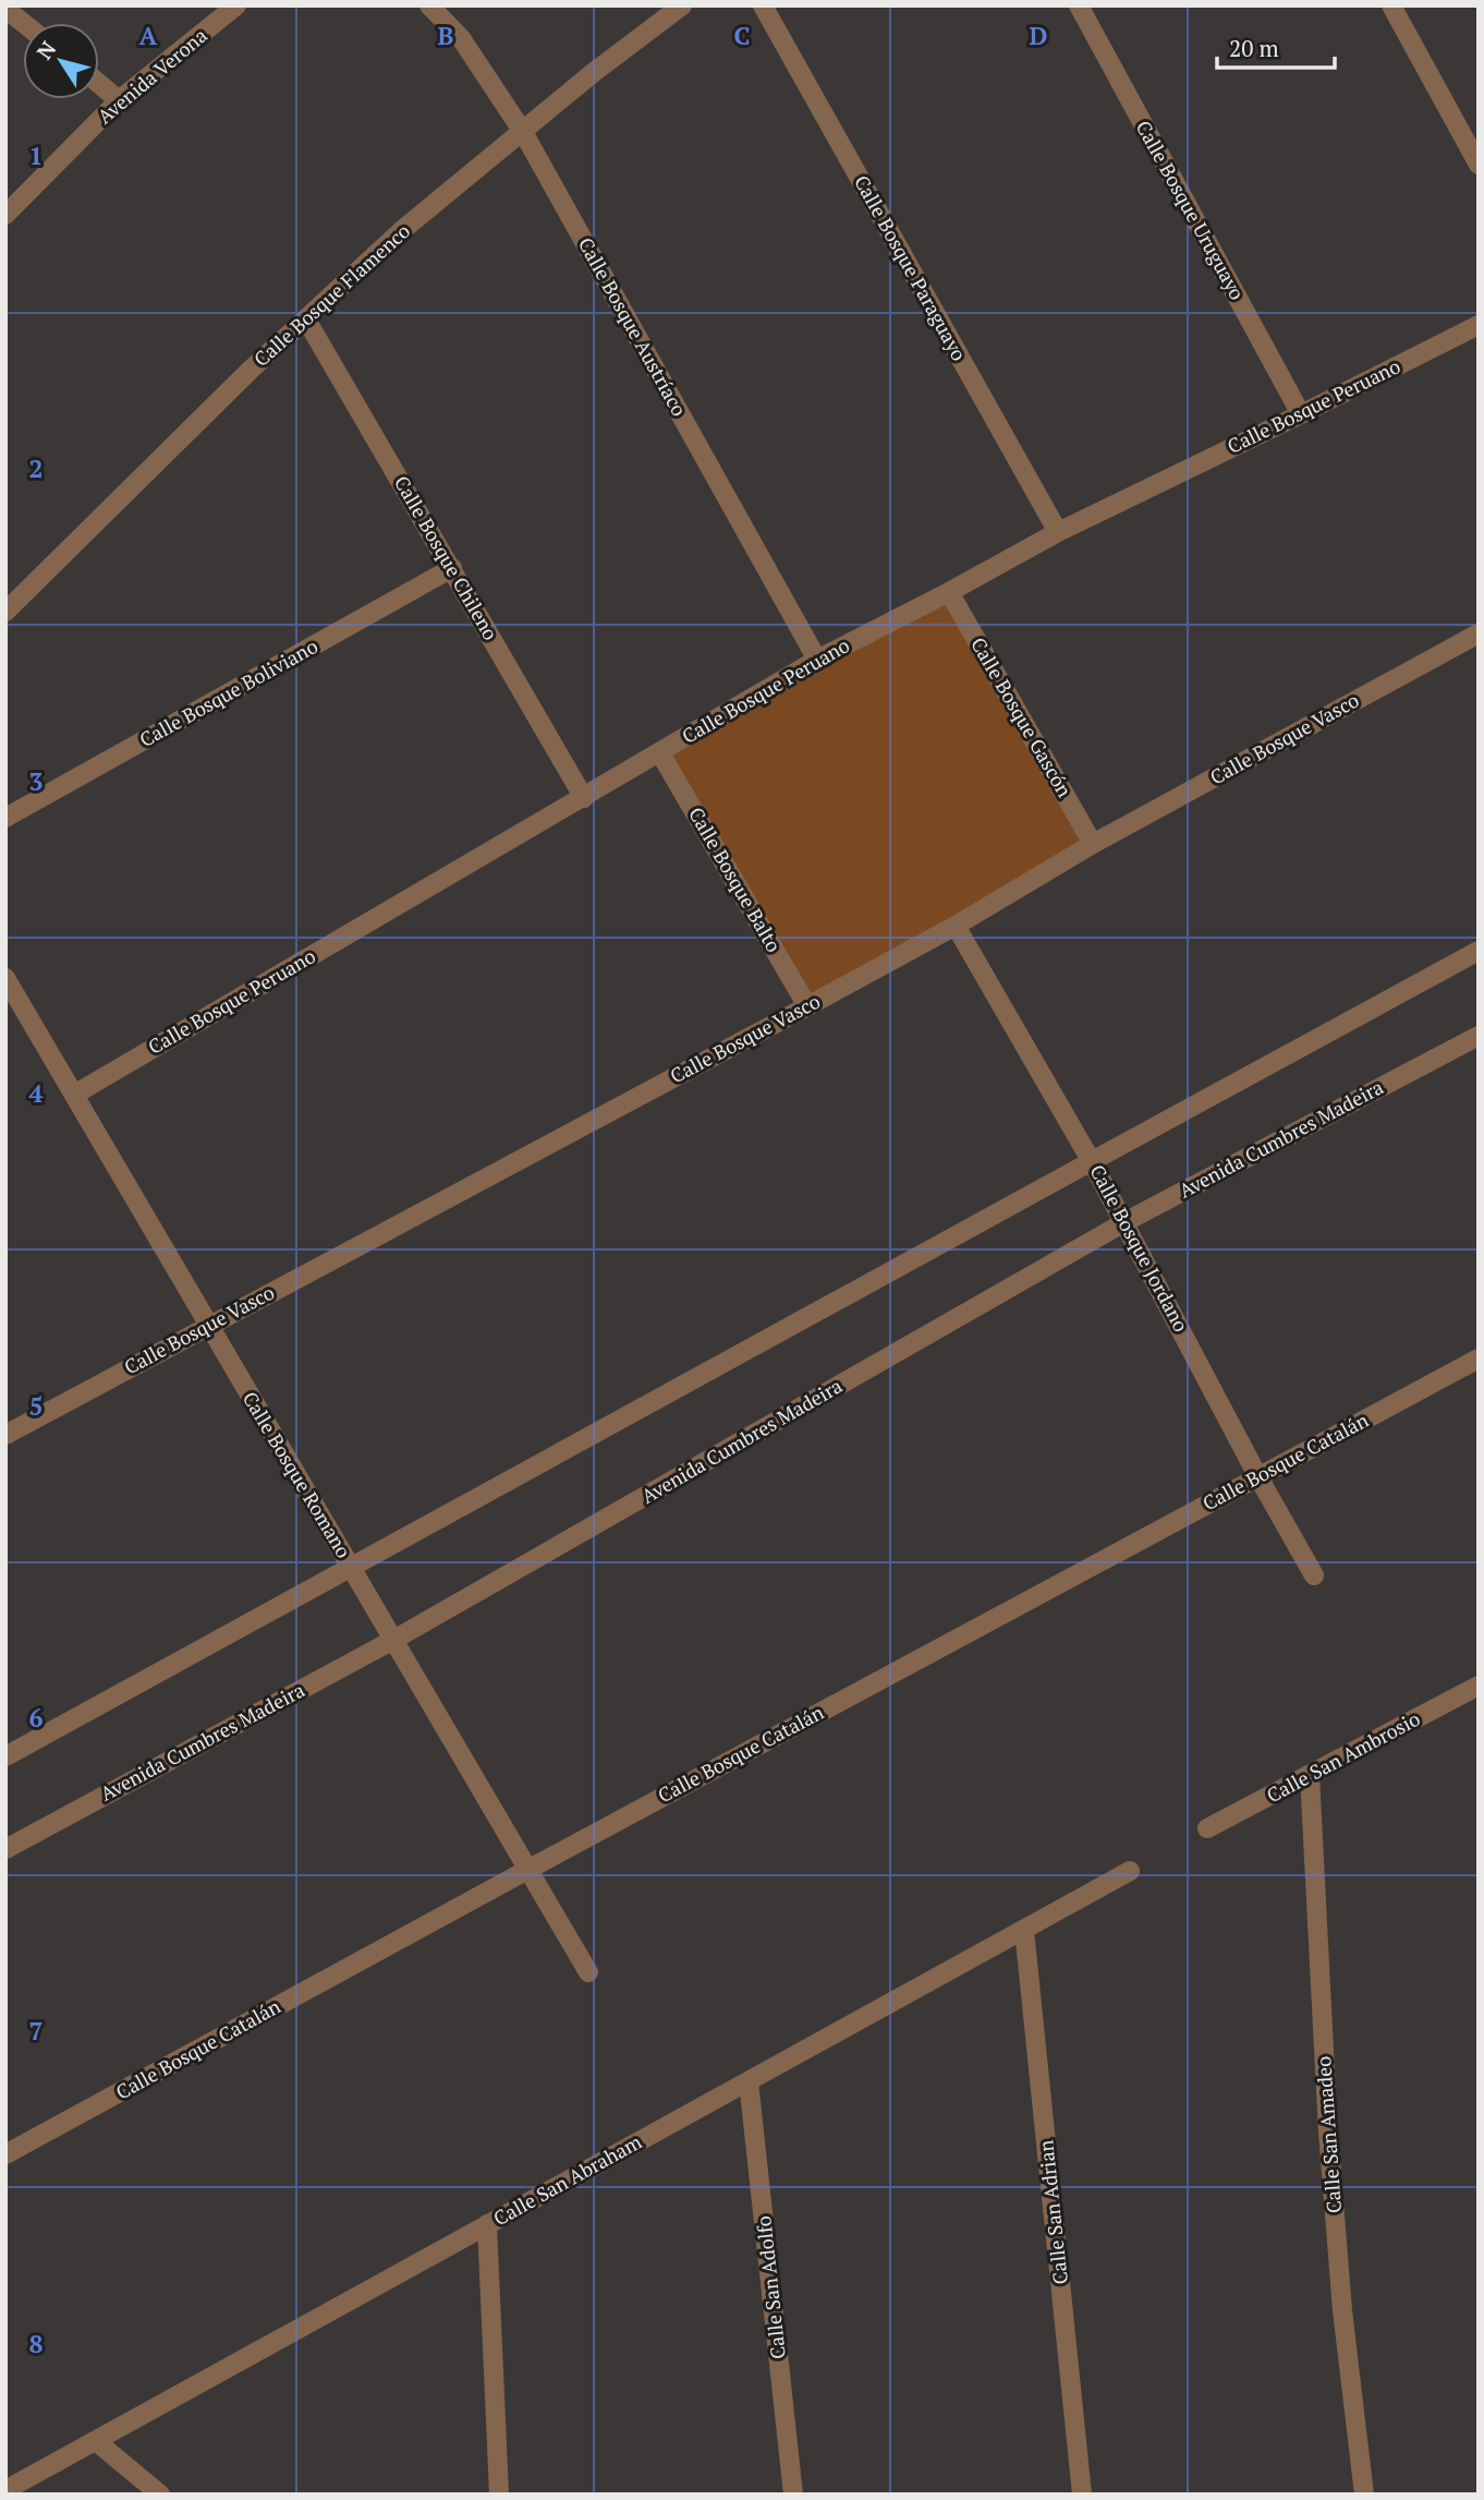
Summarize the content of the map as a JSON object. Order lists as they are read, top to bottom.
{
  "streets": {
    "street": [
      "Avenida Verona",
      "Calle Bosque Uruguayo",
      "Calle Bosque Paraguayo",
      "Calle Bosque Flamenco",
      "Calle Bosque Austríaco",
      "Calle Bosque Peruano",
      "Calle Bosque Chileno",
      "Calle Bosque Boliviano",
      "Calle Bosque Gascón",
      "Calle Bosque Vasco",
      "Calle Bosque Balto",
      "Avenida Cumbres Madeira",
      "Calle Bosque Jordano",
      "Calle Bosque Catalán",
      "Calle Bosque Romano",
      "Calle San Ambrosio",
      "Calle San Amadeo",
      "Calle San Abraham",
      "Calle San Adrian",
      "Calle San Adolfo"
    ]
  },
  "crossings": [
    ["Calle Bosque Uruguayo", "Calle Bosque Peruano"],
    ["Calle Bosque Paraguayo", "Calle Bosque Peruano"],
    ["Calle Bosque Flamenco", "Calle Bosque Austríaco"],
    ["Calle Bosque Flamenco", "Calle Bosque Chileno"],
    ["Calle Bosque Austríaco", "Calle Bosque Peruano"],
    ["Calle Bosque Peruano", "Calle Bosque Chileno"],
    ["Calle Bosque Peruano", "Calle Bosque Gascón"],
    ["Calle Bosque Peruano", "Calle Bosque Balto"],
    ["Calle Bosque Peruano", "Calle Bosque Romano"],
    ["Calle Bosque Chileno", "Calle Bosque Boliviano"],
    ["Calle Bosque Gascón", "Calle Bosque Vasco"],
    ["Calle Bosque Vasco", "Calle Bosque Balto"],
    ["Calle Bosque Vasco", "Calle Bosque Jordano"],
    ["Calle Bosque Vasco", "Calle Bosque Romano"],
    ["Avenida Cumbres Madeira", "Calle Bosque Jordano"],
    ["Avenida Cumbres Madeira", "Calle Bosque Romano"],
    ["Calle Bosque Jordano", "Calle Bosque Catalán"],
    ["Calle Bosque Catalán", "Calle Bosque Romano"],
    ["Calle San Ambrosio", "Calle San Amadeo"],
    ["Calle San Abraham", "Calle San Adrian"],
    ["Calle San Abraham", "Calle San Adolfo"]
  ],
  "scale_bar": "20 m",
  "north": "top left",
  "grid": {
    "columns": [
      "A",
      "B",
      "C",
      "D"
    ],
    "rows": [
      "1",
      "2",
      "3",
      "4",
      "5",
      "6",
      "7",
      "8"
    ]
  }
}
